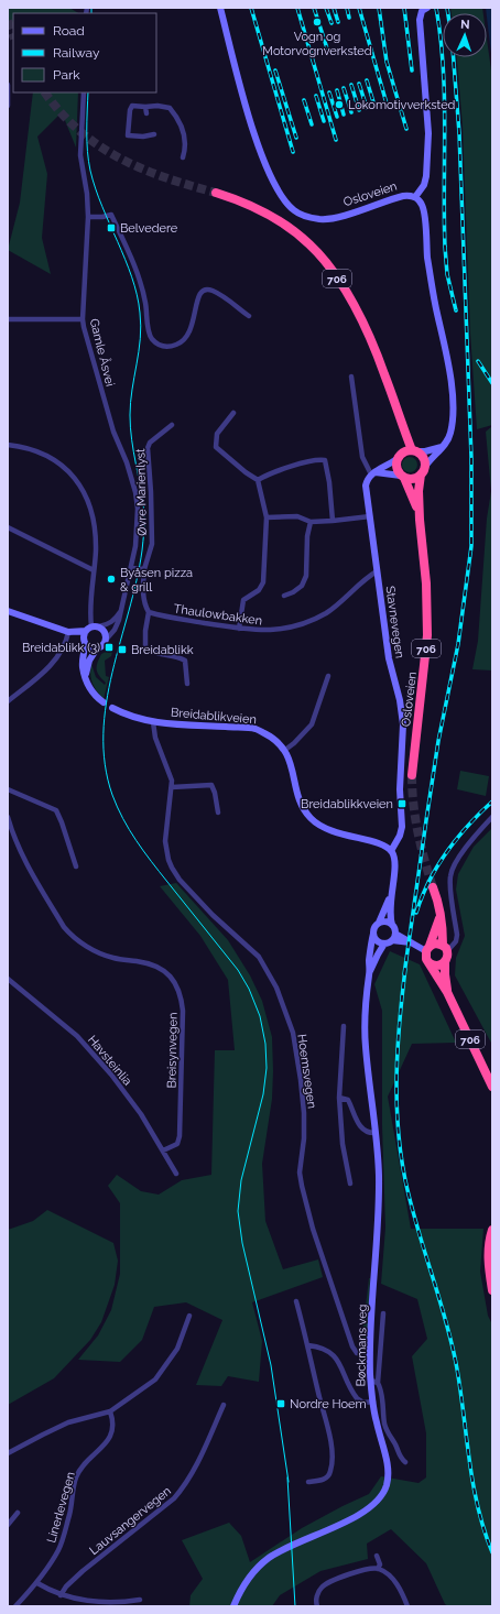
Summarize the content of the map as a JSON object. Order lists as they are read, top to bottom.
{
  "streets": {
    "highway": ["Osloveien", "706"],
    "street": [
      "Gamle Åsvei",
      "Øvre Marienlyst",
      "Thaulowbakken",
      "Stavnevegen",
      "Breidablikveien",
      "Breisynvegen",
      "Havsteinlia",
      "Hoemsvegen",
      "Bøckmans veg",
      "Linerlevegen",
      "Lauvsangervegen"
    ]
  },
  "crossings": [
    ["Osloveien", "706"],
    ["Thaulowbakken", "Stavnevegen"],
    ["Stavnevegen", "Breidablikveien"],
    ["Breidablikveien", "Hoemsvegen"],
    ["Breisynvegen", "Havsteinlia"],
    ["Hoemsvegen", "Bøckmans veg"]
  ],
  "places": {
    "other": ["Vogn og Motorvognverksted", "Lokomotivverksted", "Byåsen pizza & grill"],
    "transit": [
      "Belvedere",
      "Breidablikk (3)",
      "Breidablikk",
      "Breidablikkveien",
      "Nordre Hoem"
    ]
  },
  "legend": ["Road", "Railway", "Park"],
  "north": "top"
}
